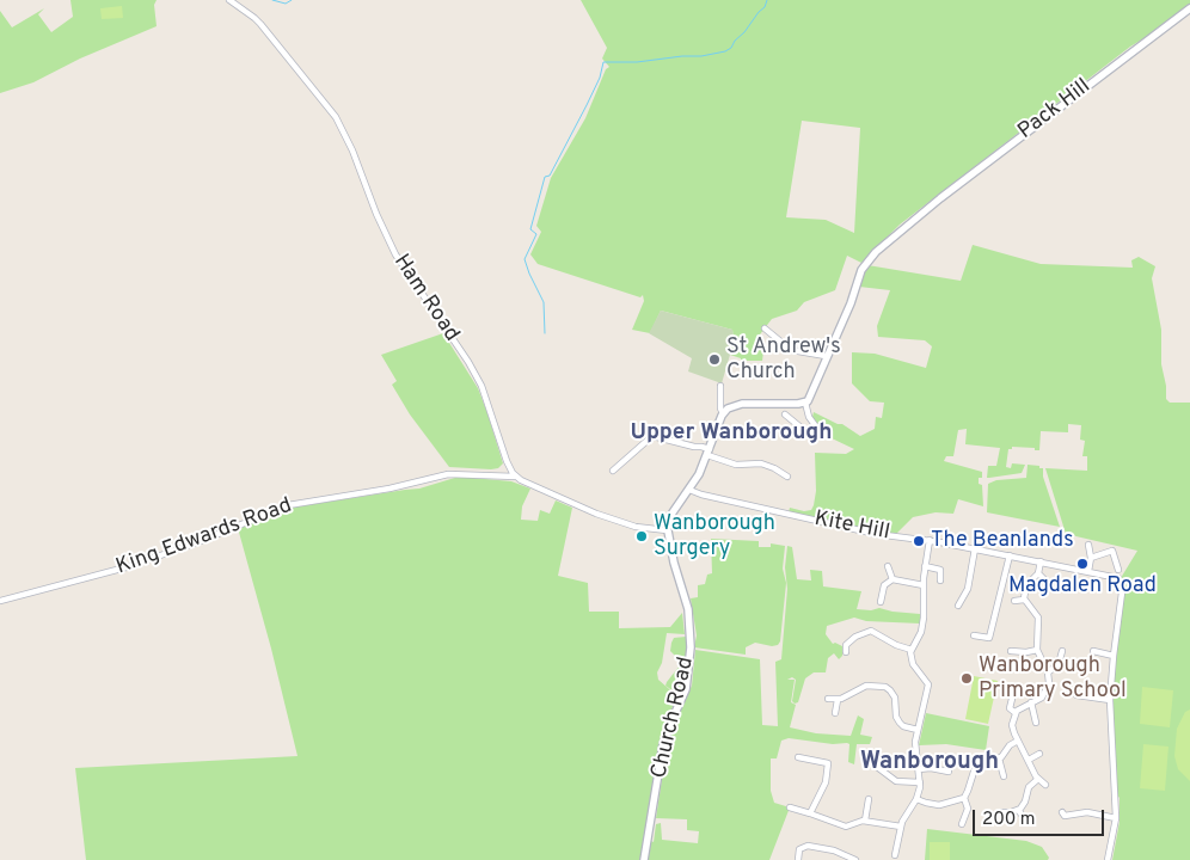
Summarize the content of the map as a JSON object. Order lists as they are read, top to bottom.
{
  "streets": {
    "street": [
      "Pack Hill",
      "Ham Road",
      "Kite Hill",
      "King Edwards Road",
      "Church Road"
    ]
  },
  "crossings": [
    ["Ham Road", "King Edwards Road"]
  ],
  "districts": ["Upper Wanborough", "Wanborough"],
  "places": [
    "St Andrew's Church",
    "Wanborough Surgery",
    "The Beanlands",
    "Magdalen Road",
    "Wanborough Primary School"
  ],
  "scale_bar": "200 m"
}
